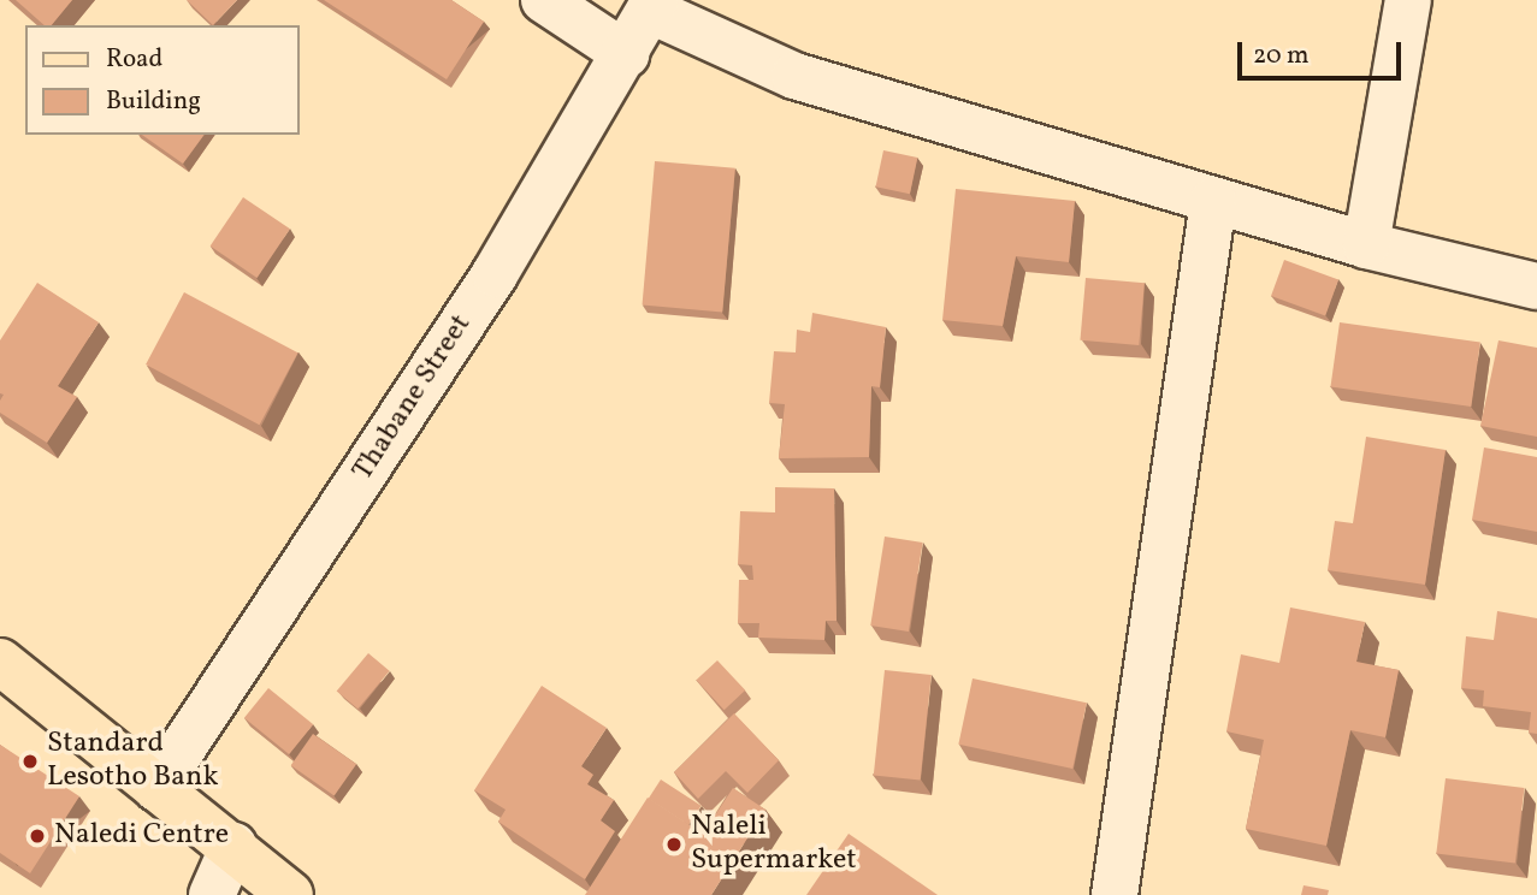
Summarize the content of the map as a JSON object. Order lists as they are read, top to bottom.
{
  "streets": {
    "street": ["Thabane Street"]
  },
  "places": ["Standard Lesotho Bank", "Naledi Centre", "Naleli Supermarket"],
  "legend": ["Road", "Building"],
  "scale_bar": "20 m"
}
